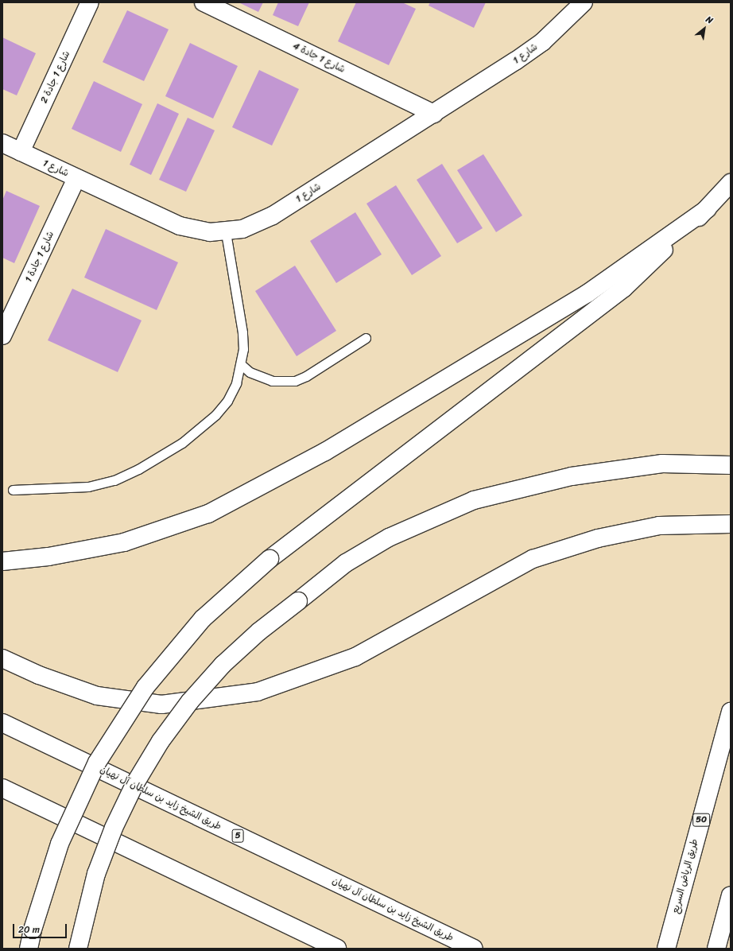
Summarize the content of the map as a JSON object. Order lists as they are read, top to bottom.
{
  "streets": {
    "main road": [
      "شارع 1",
      "شارع 1 جادة 4",
      "شارع 1 جادة 2",
      "شارع 1 جادة 1",
      "طريق الشيخ زايد بن سلطان آل نهيان",
      "50",
      "5",
      "طريق الرياض السريع"
    ]
  },
  "crossings": [
    ["شارع 1", "شارع 1 جادة 4"],
    ["شارع 1", "شارع 1 جادة 2"],
    ["شارع 1", "شارع 1 جادة 1"]
  ],
  "scale_bar": "20 m",
  "north": "top right"
}
